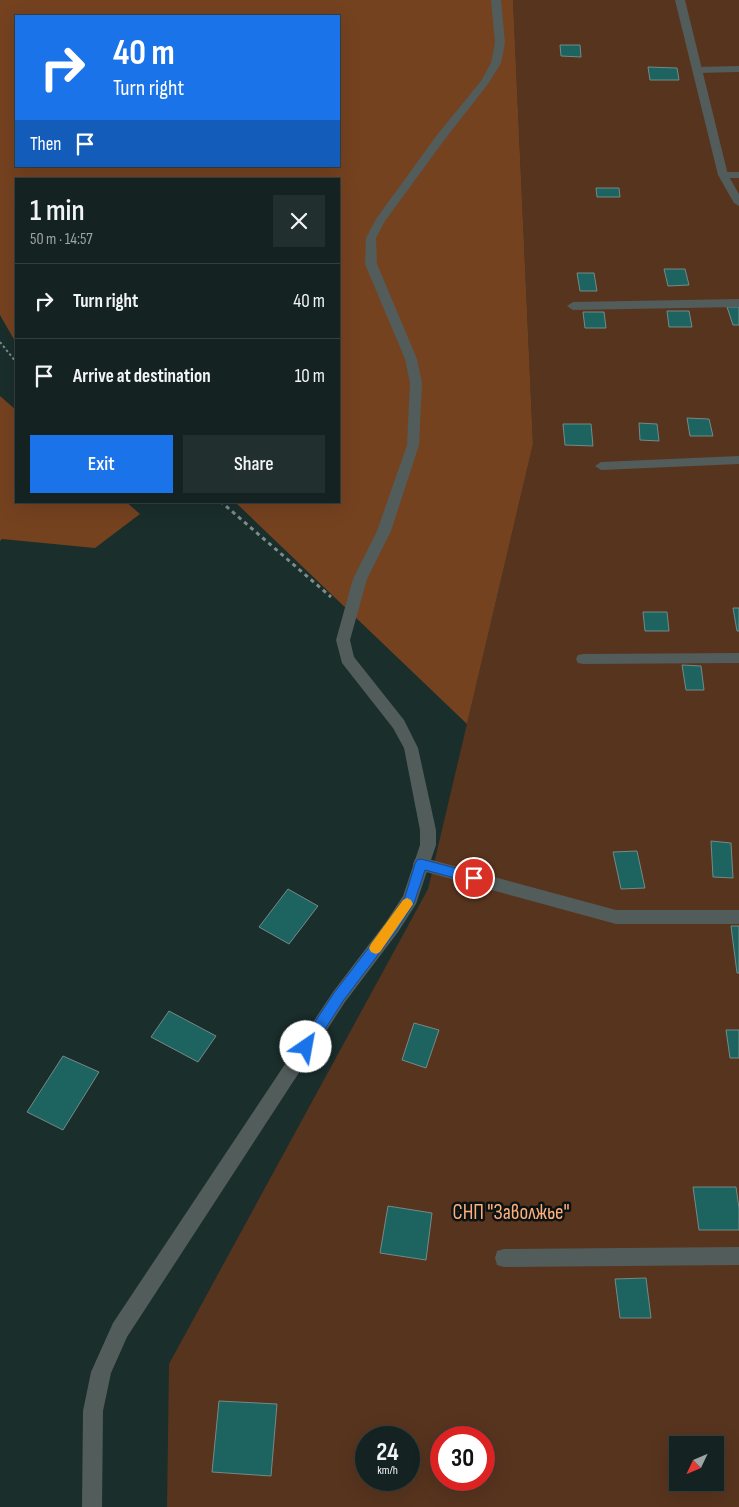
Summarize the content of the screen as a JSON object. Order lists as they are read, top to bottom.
{
  "parks": ["СНП \"Заволжье\""],
  "north": "bottom left",
  "page": {
    "turn": ["40 m", "Turn right"],
    "then": "Then",
    "heading": ["1 min", "50 m · 14:57"],
    "list": [
      {
        "name": "Turn right",
        "value": "40 m"
      },
      {
        "name": "Arrive at destination",
        "value": "10 m"
      }
    ],
    "buttons": ["Exit", "Share"],
    "speed": "24 km/h",
    "limit": "30"
  }
}
